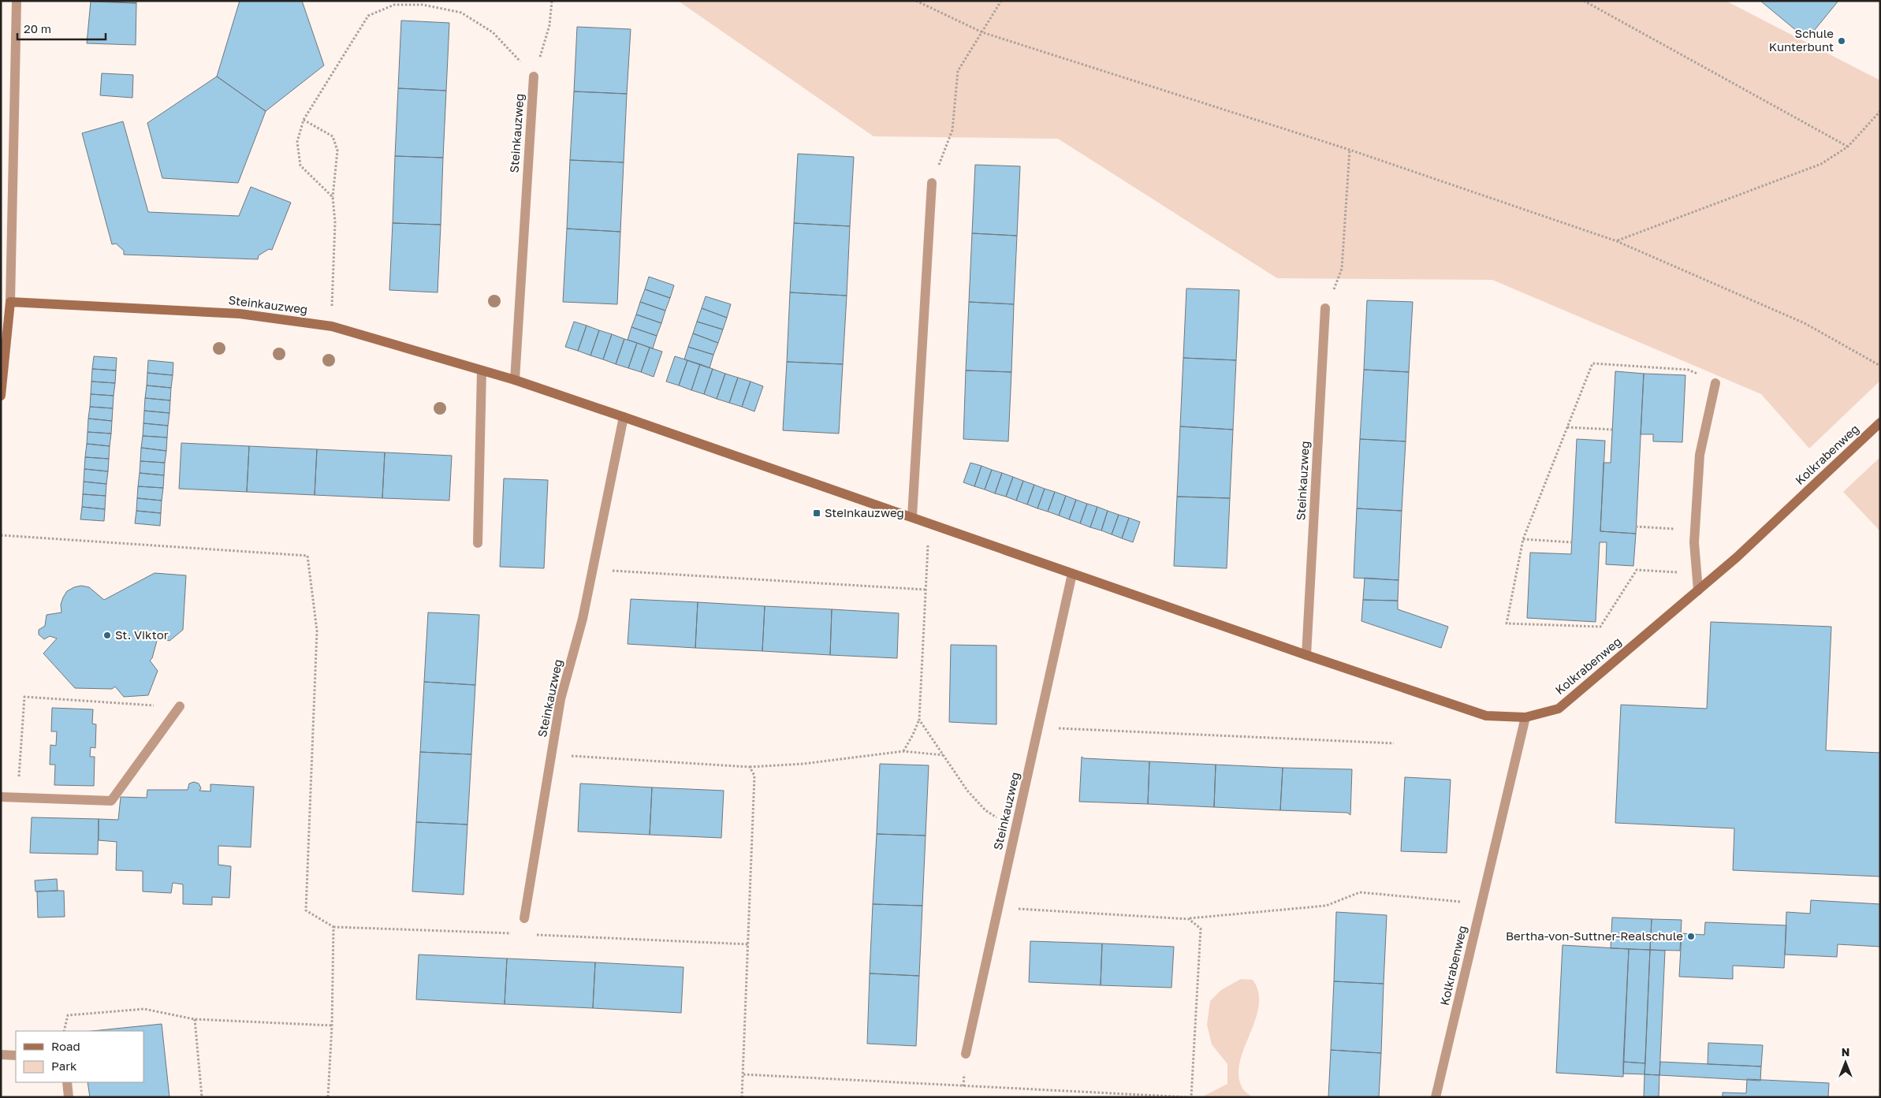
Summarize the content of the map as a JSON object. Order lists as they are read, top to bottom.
{
  "streets": {
    "street": ["Steinkauzweg", "Kolkrabenweg"]
  },
  "crossings": [
    ["Steinkauzweg", "Kolkrabenweg"]
  ],
  "places": {
    "other": ["Schule Kunterbunt", "St. Viktor", "Bertha-von-Suttner-Realschule"],
    "transit": ["Steinkauzweg"]
  },
  "legend": ["Road", "Park"],
  "scale_bar": "20 m",
  "north": "top"
}
